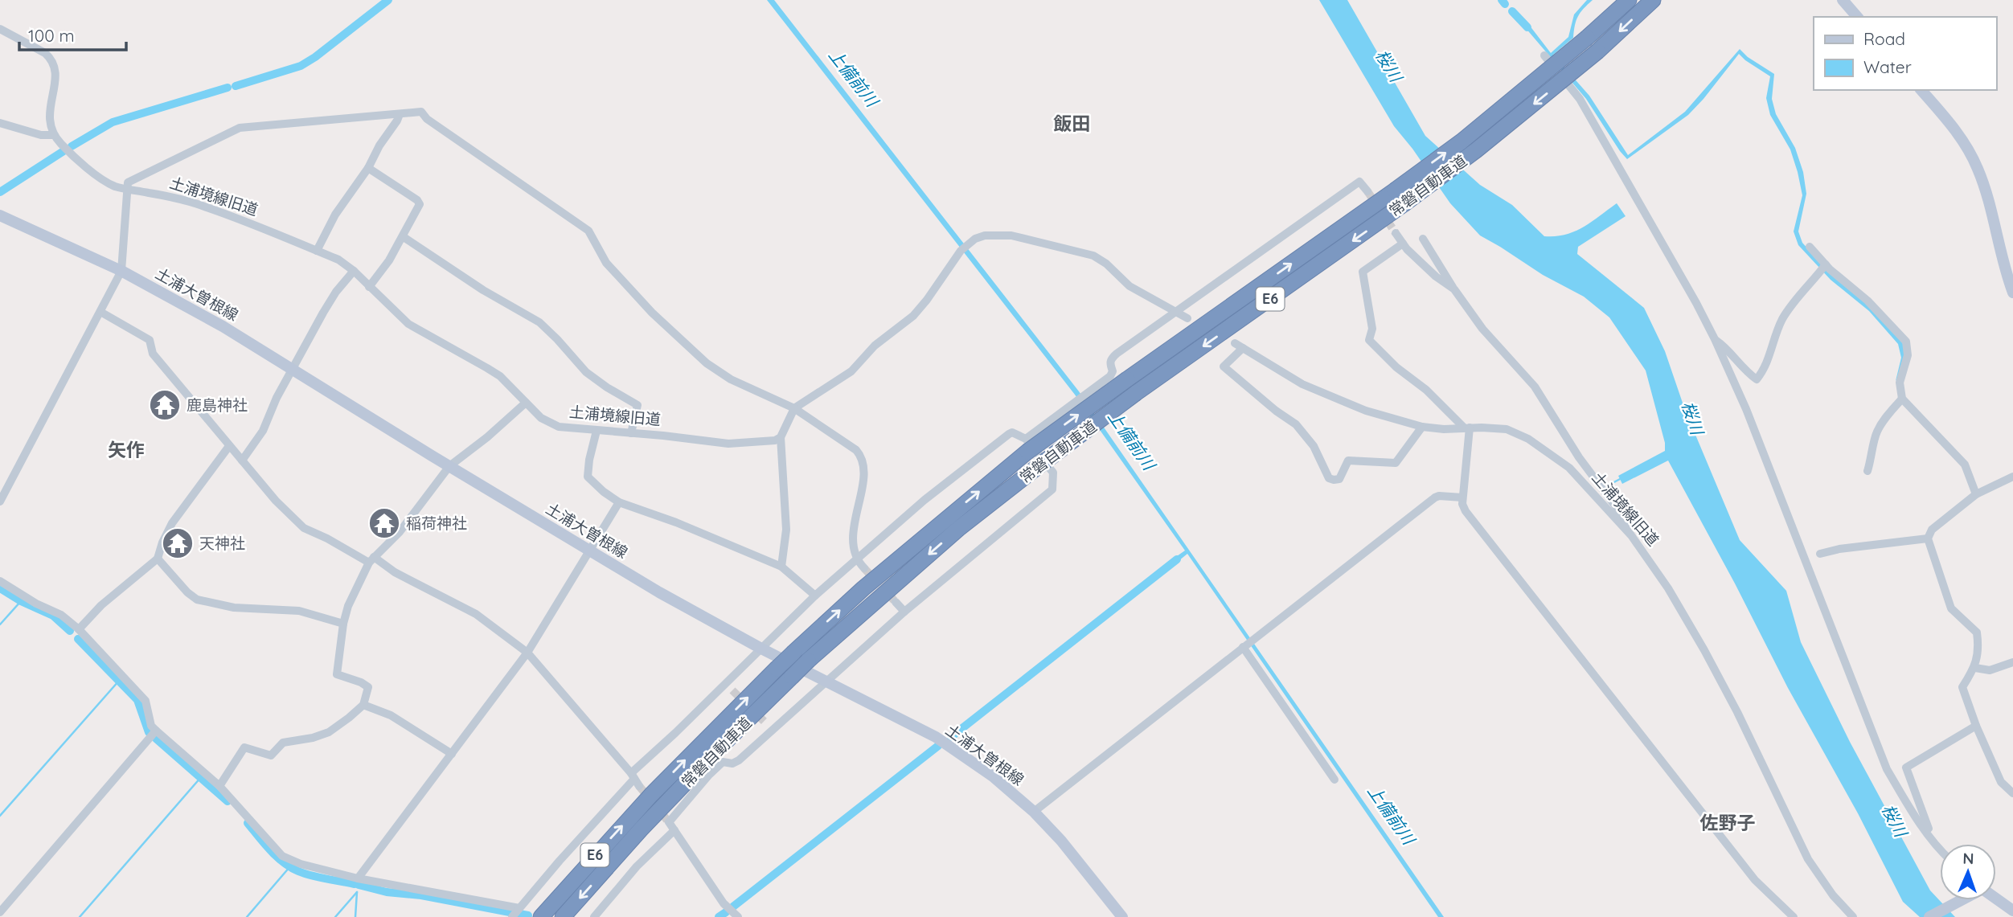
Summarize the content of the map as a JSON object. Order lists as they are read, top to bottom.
{
  "streets": {
    "highway": ["常磐自動車道", "E6"],
    "main road": ["土浦大曽根線"],
    "street": ["土浦境線旧道"]
  },
  "districts": ["飯田", "矢作", "佐野子"],
  "water": ["桜川", "上備前川"],
  "places": {
    "temple": ["鹿島神社", "稲荷神社", "天神社"]
  },
  "legend": ["Road", "Water"],
  "scale_bar": "100 m",
  "north": "top"
}
